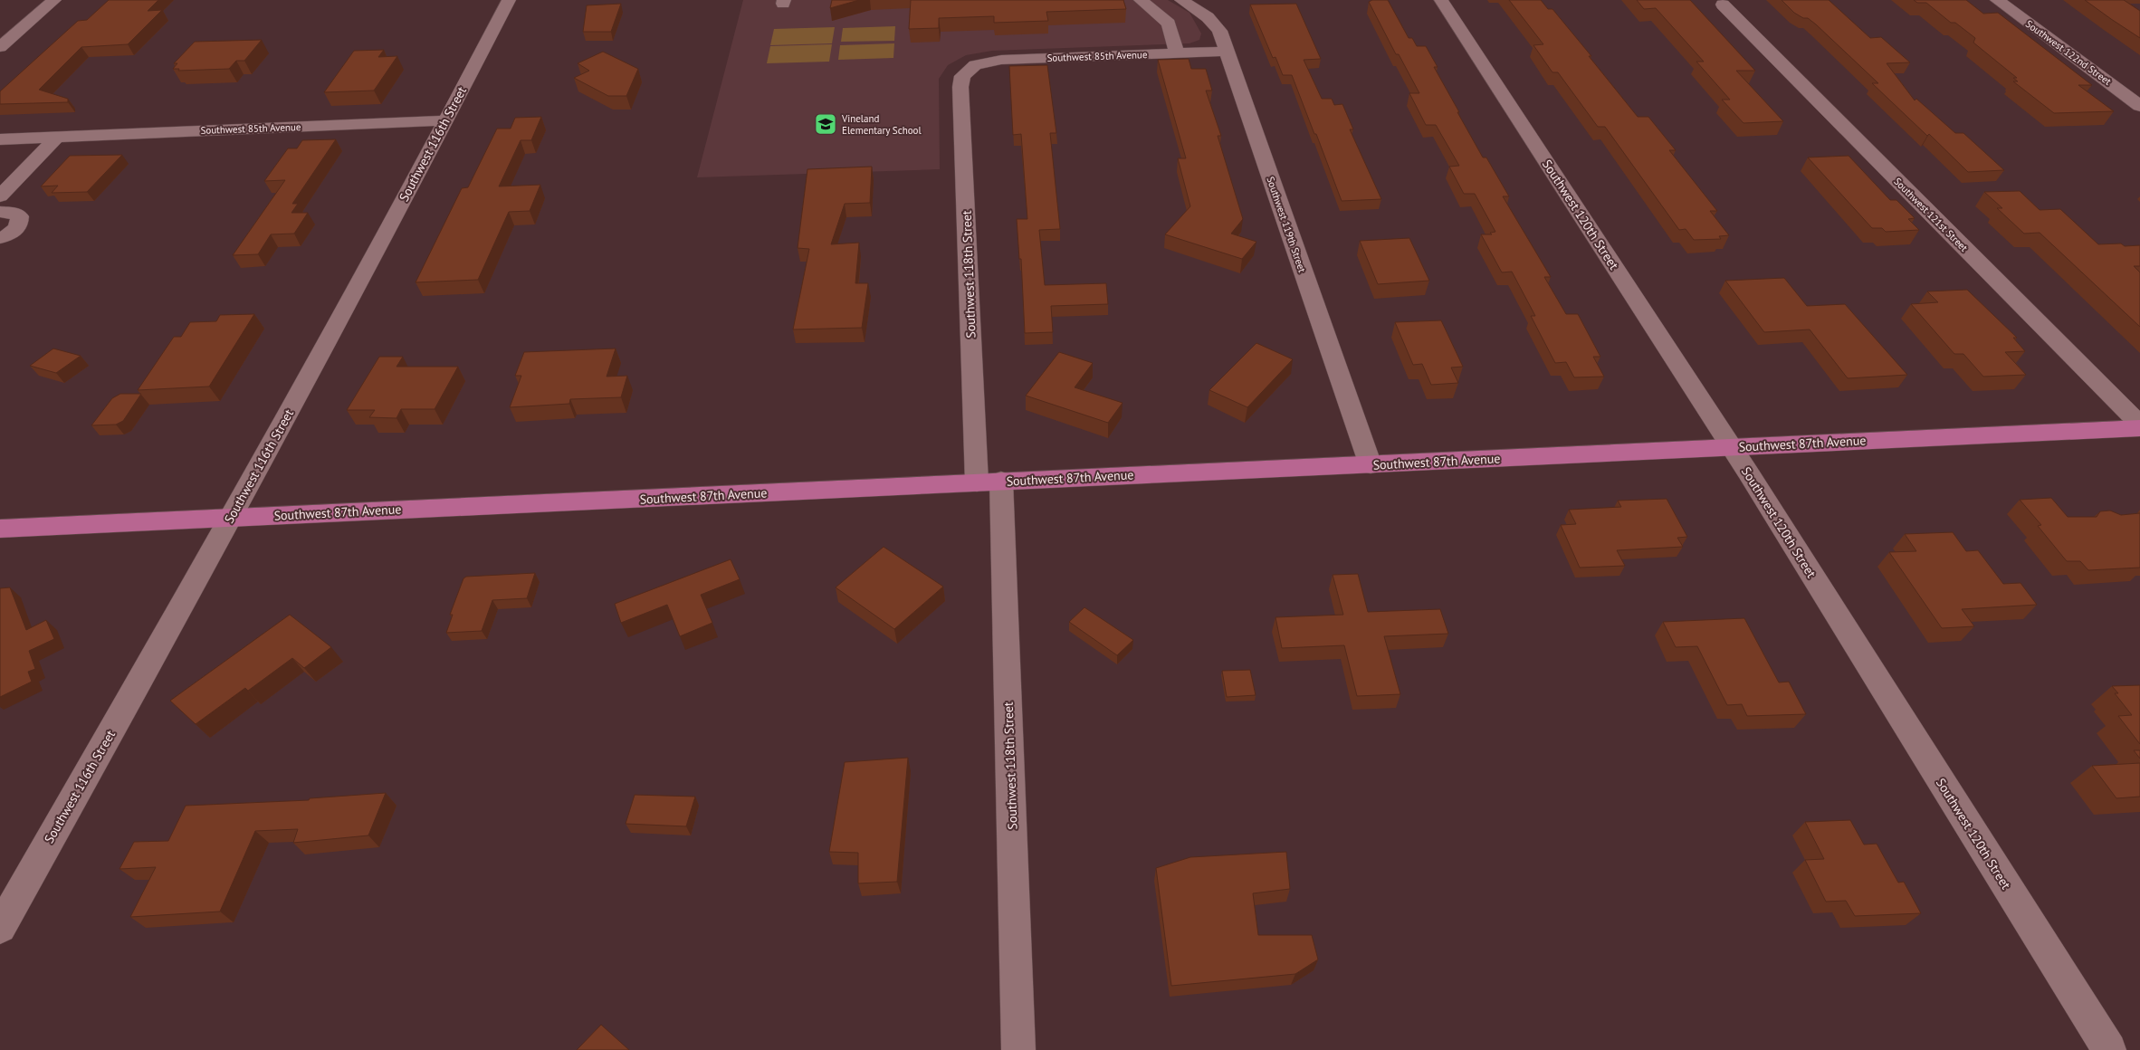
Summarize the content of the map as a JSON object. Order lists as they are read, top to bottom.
{
  "streets": {
    "main road": ["Southwest 87th Avenue"],
    "street": [
      "Southwest 122nd Street",
      "Southwest 85th Avenue",
      "Southwest 116th Street",
      "Southwest 120th Street",
      "Southwest 121st Street",
      "Southwest 119th Street",
      "Southwest 118th Street"
    ]
  },
  "crossings": [
    ["Southwest 85th Avenue", "Southwest 116th Street"],
    ["Southwest 85th Avenue", "Southwest 119th Street"],
    ["Southwest 85th Avenue", "Southwest 118th Street"],
    ["Southwest 116th Street", "Southwest 87th Avenue"],
    ["Southwest 120th Street", "Southwest 87th Avenue"],
    ["Southwest 119th Street", "Southwest 87th Avenue"],
    ["Southwest 118th Street", "Southwest 87th Avenue"]
  ],
  "places": {
    "school or university": ["Vineland Elementary School"]
  }
}
